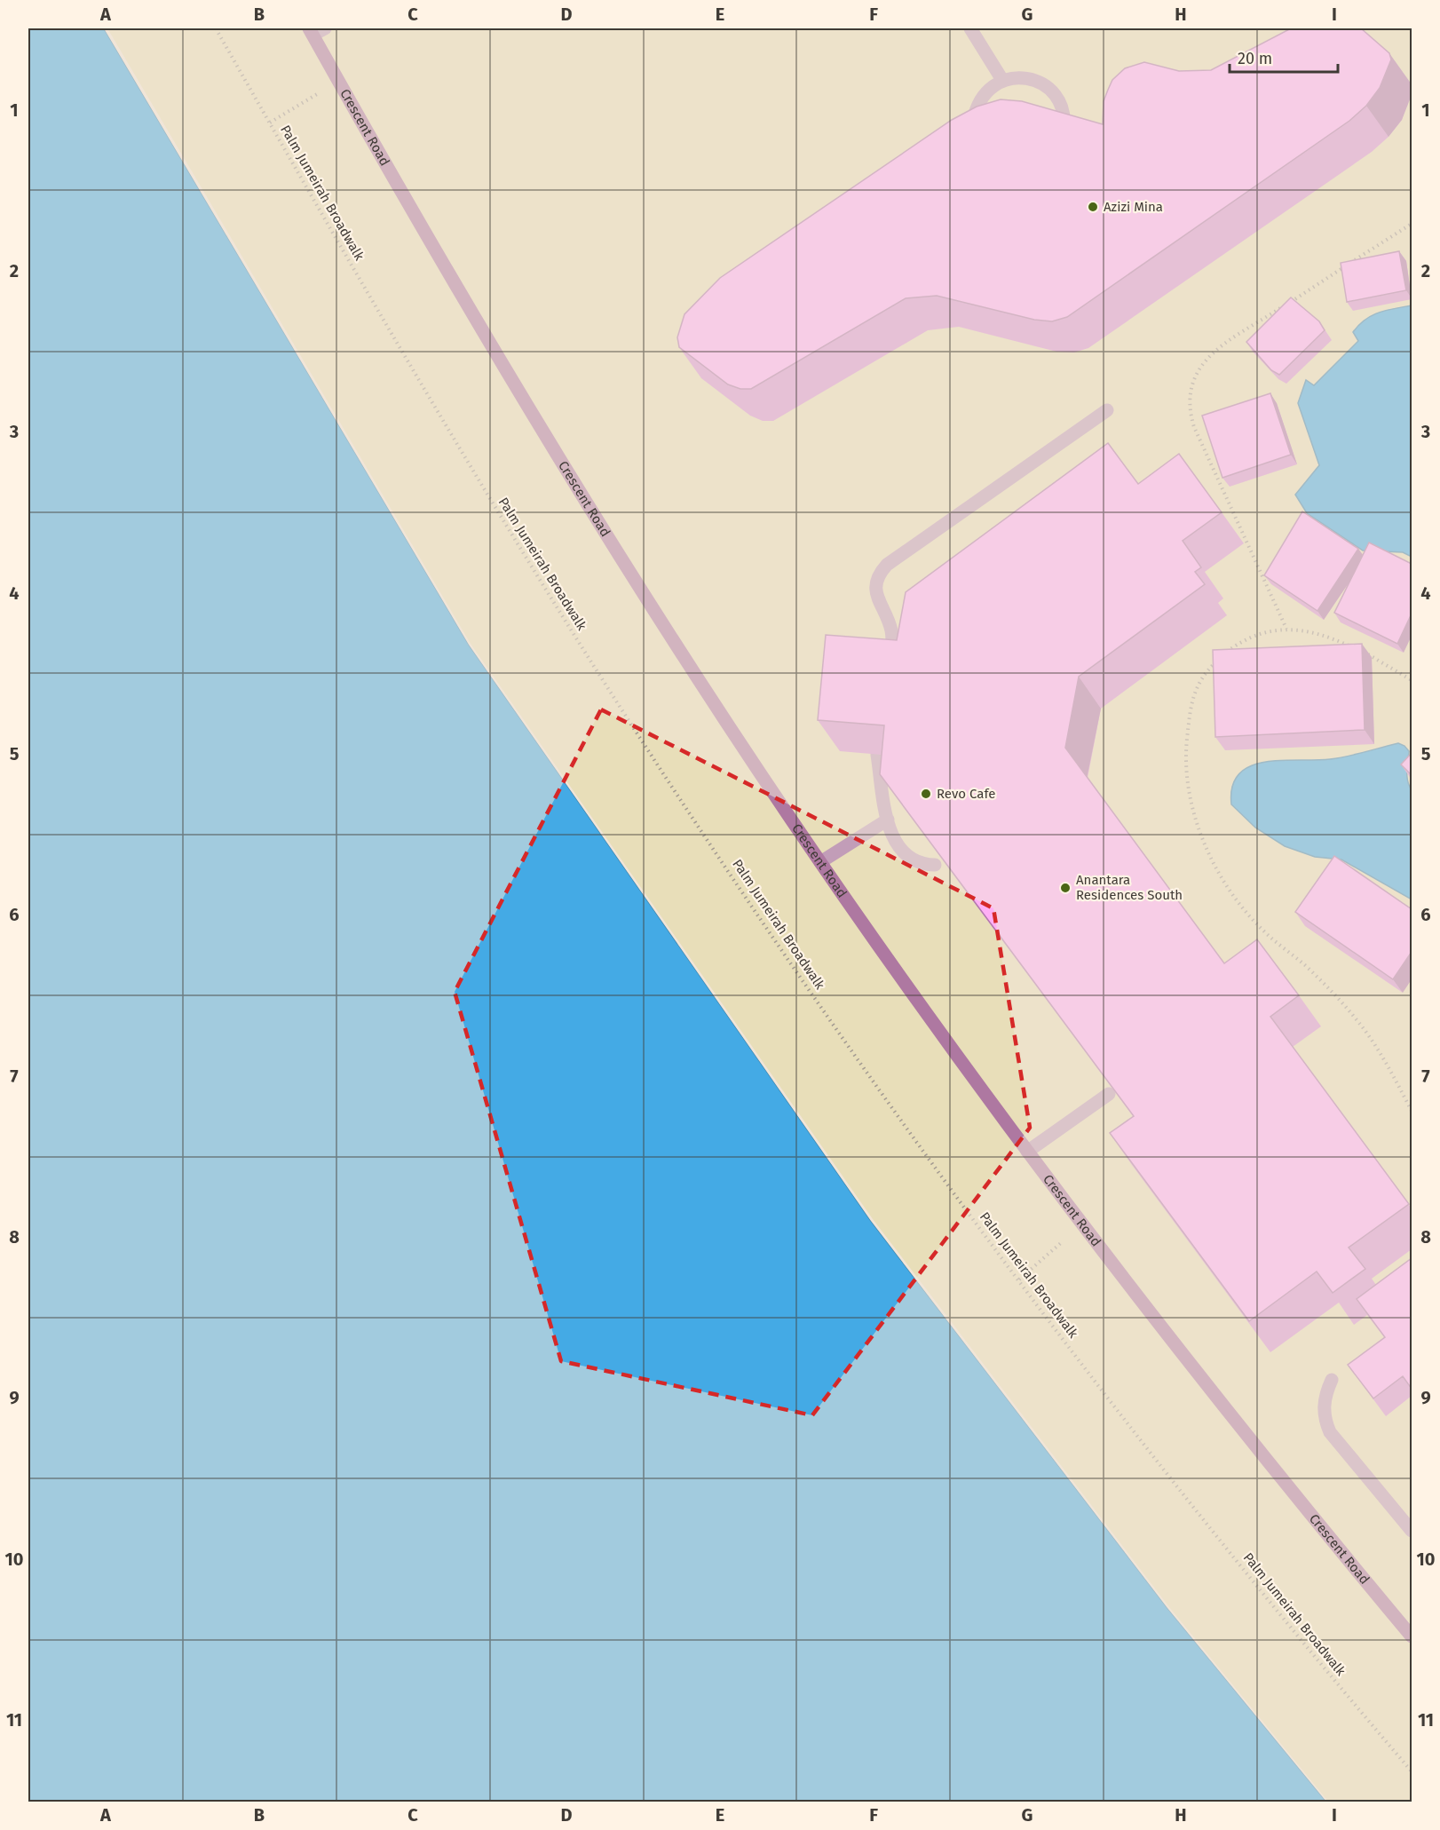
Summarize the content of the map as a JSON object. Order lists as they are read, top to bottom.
{
  "streets": {
    "main road": ["Crescent Road"],
    "path": ["Palm Jumeirah Broadwalk"]
  },
  "places": ["Azizi Mina", "Revo Cafe", "Anantara Residences South"],
  "scale_bar": "20 m",
  "grid": {
    "columns": [
      "A",
      "B",
      "C",
      "D",
      "E",
      "F",
      "G",
      "H",
      "I"
    ],
    "rows": [
      "1",
      "2",
      "3",
      "4",
      "5",
      "6",
      "7",
      "8",
      "9",
      "10",
      "11"
    ]
  }
}
